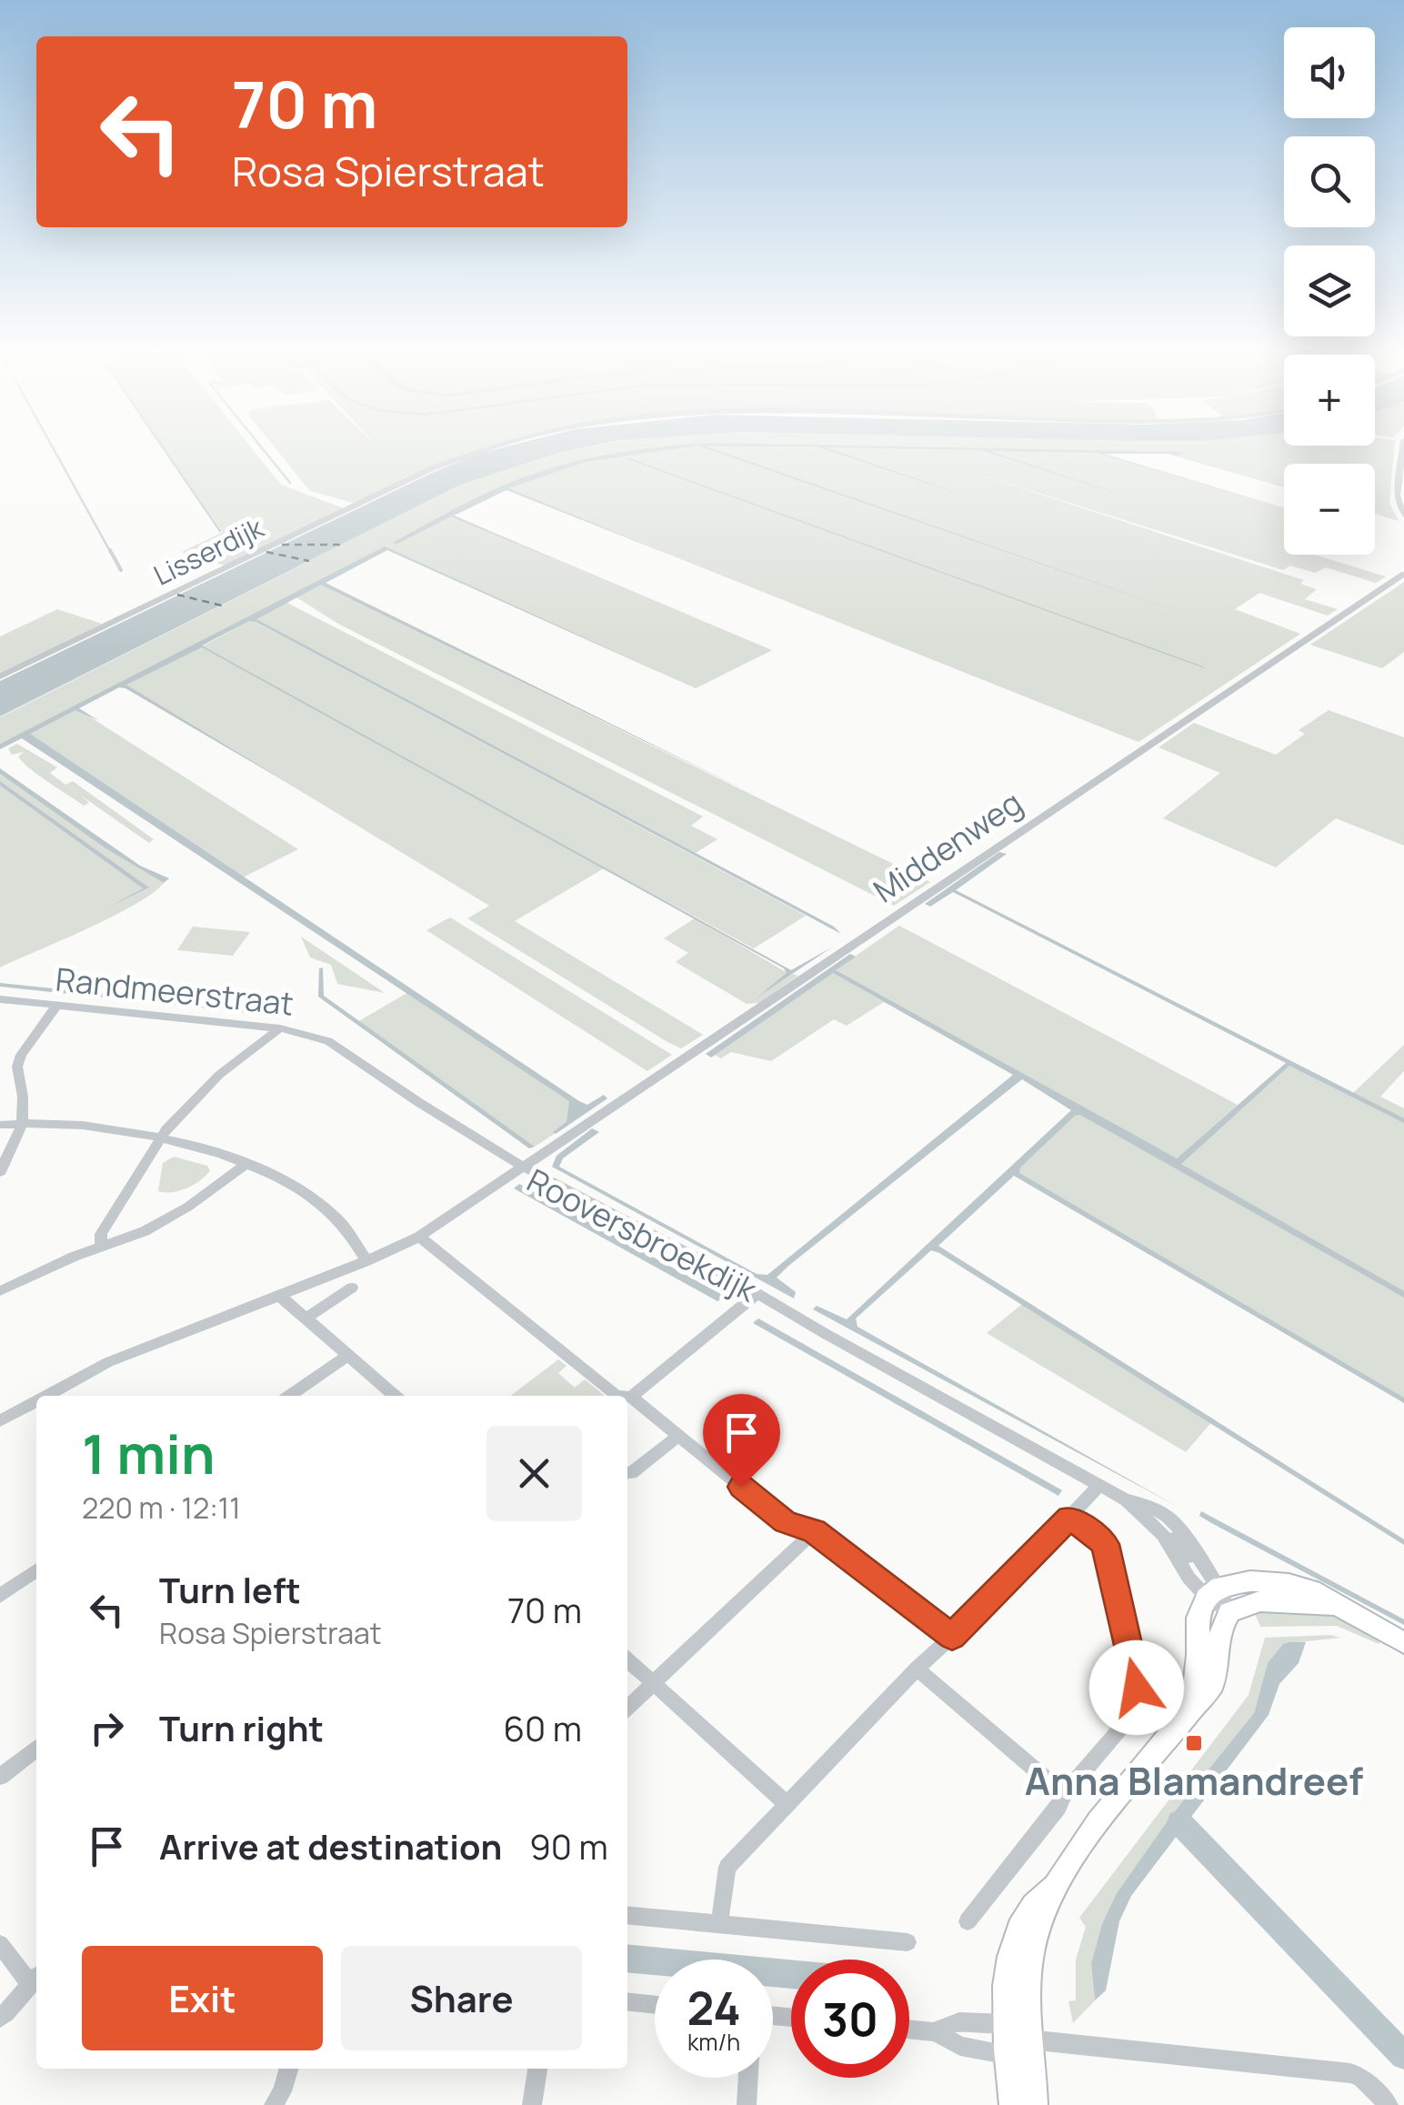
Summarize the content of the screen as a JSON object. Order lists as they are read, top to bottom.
{
  "streets": {
    "street": [
      "Lisserdijk",
      "Middenweg",
      "Randmeerstraat",
      "Rooversbroekdijk"
    ]
  },
  "crossings": [
    ["Middenweg", "Randmeerstraat"],
    ["Middenweg", "Rooversbroekdijk"],
    ["Randmeerstraat", "Rooversbroekdijk"]
  ],
  "places": {
    "transit": ["Anna Blamandreef"]
  },
  "page": {
    "map_buttons": ["+", "−"],
    "turn": ["70 m", "Rosa Spierstraat"],
    "heading": ["1 min", "220 m · 12:11"],
    "list": [
      {
        "name": "Turn left",
        "note": "Rosa Spierstraat",
        "value": "70 m"
      },
      {
        "name": "Turn right",
        "value": "60 m"
      },
      {
        "name": "Arrive at destination",
        "value": "90 m"
      }
    ],
    "buttons": ["Exit", "Share"],
    "speed": "24 km/h",
    "limit": "30"
  }
}
